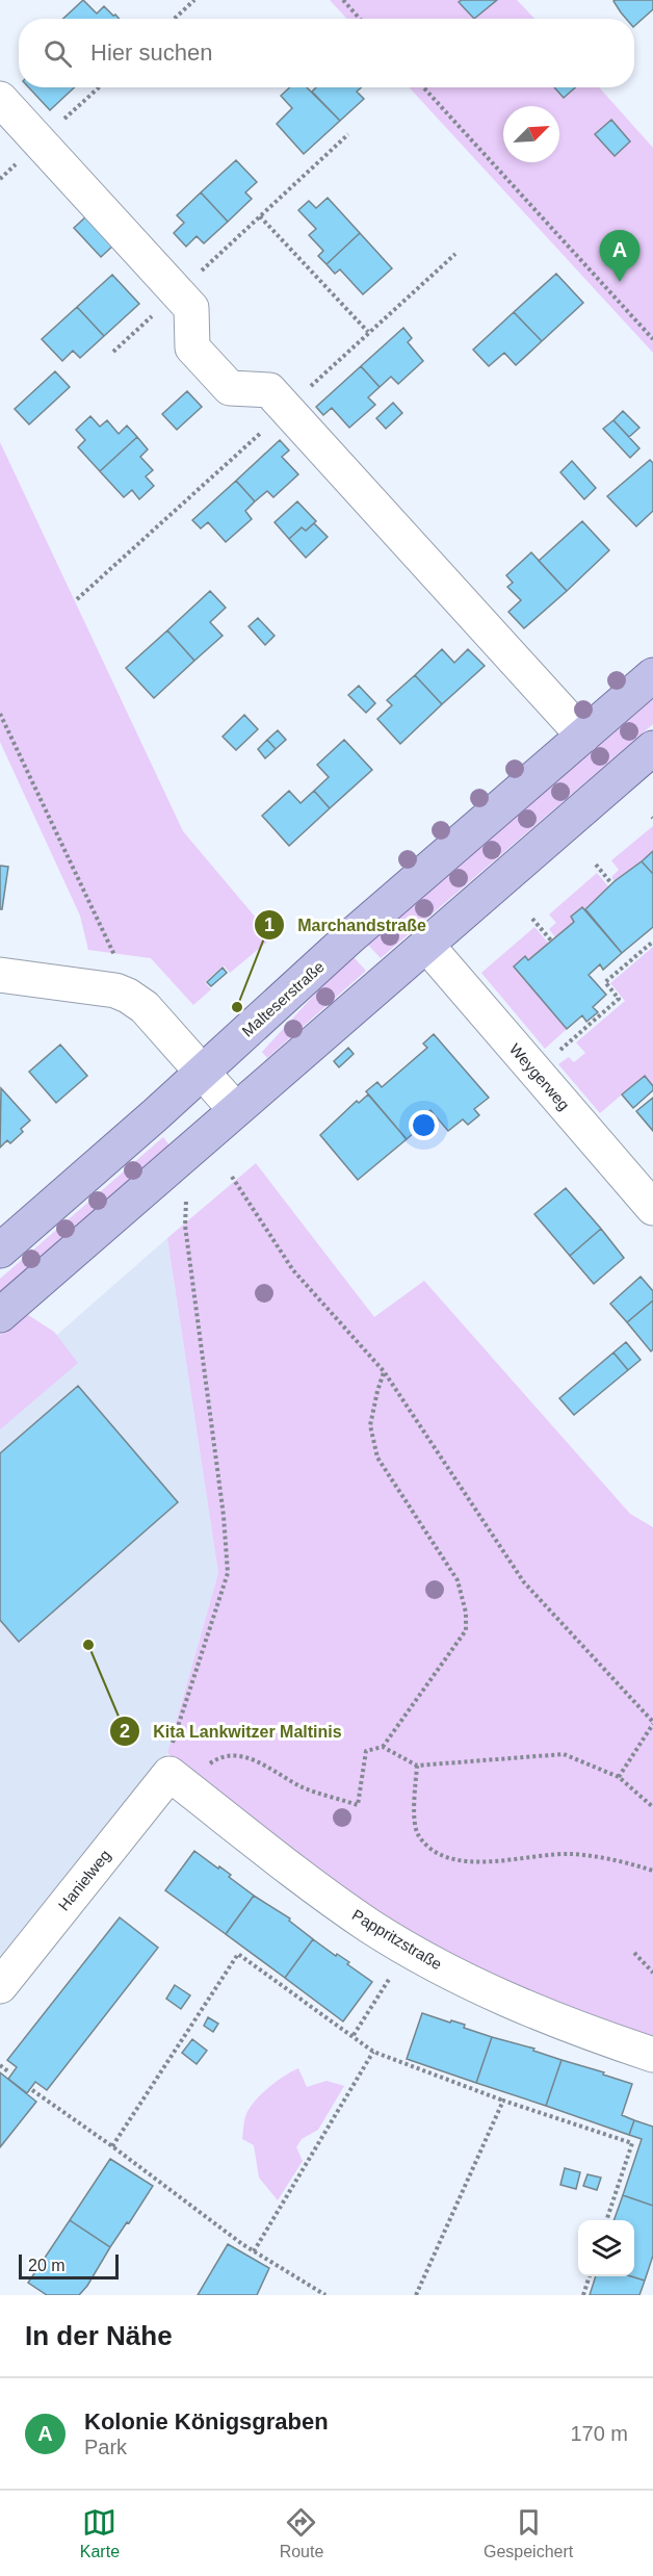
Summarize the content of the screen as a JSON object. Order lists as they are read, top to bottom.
{
  "streets": {
    "main road": ["Malteserstraße"],
    "street": ["Weygerweg", "Hanielweg", "Pappritzstraße"]
  },
  "crossings": [
    ["Hanielweg", "Pappritzstraße"]
  ],
  "places": ["Marchandstraße", "Kita Lankwitzer Maltinis"],
  "scale_bar": "20 m",
  "north": "top right",
  "page": {
    "search": "Hier suchen",
    "pins": "A",
    "scale": "20 m",
    "heading": "In der Nähe",
    "list": [
      {
        "mark": "A",
        "name": "Kolonie Königsgraben",
        "note": "Park",
        "value": "170 m"
      }
    ],
    "nav": ["Karte", "Route", "Gespeichert"]
  }
}
